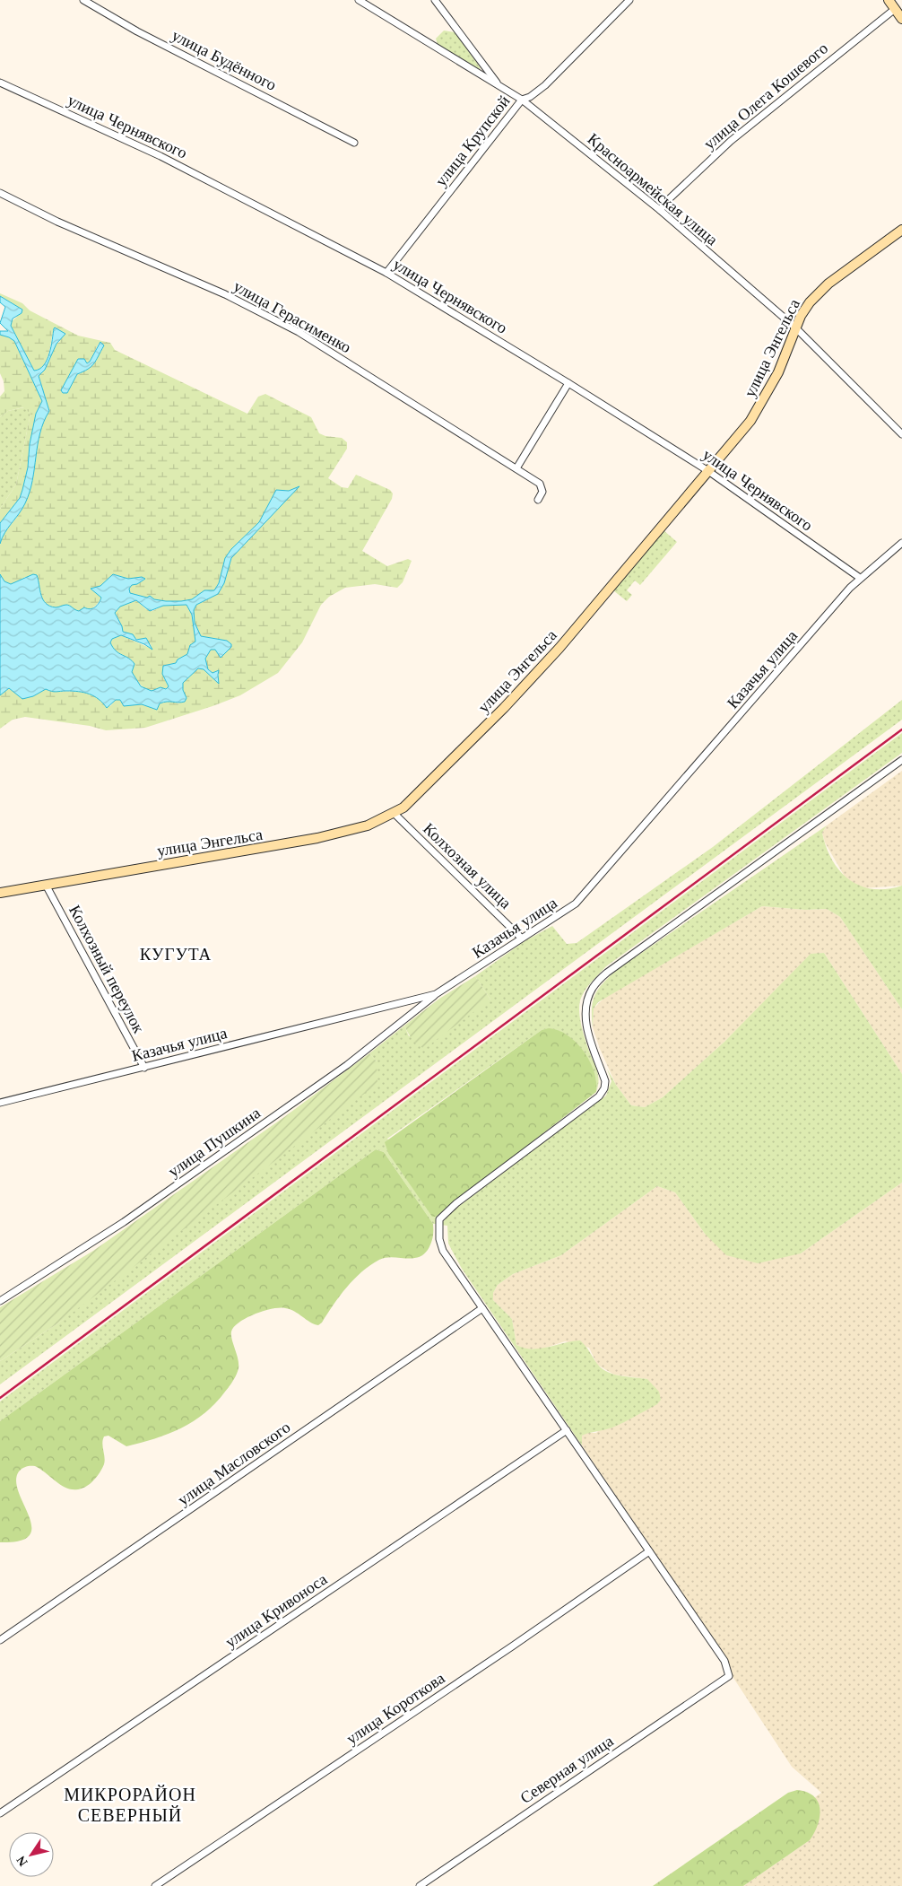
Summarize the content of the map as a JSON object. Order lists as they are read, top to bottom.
{
  "streets": {
    "street": [
      "улица Будённого",
      "улица Олега Кошевого",
      "улица Чернявского",
      "улица Крупской",
      "Красноармейская улица",
      "улица Герасименко",
      "улица Энгельса",
      "Казачья улица",
      "Колхозная улица",
      "Колхозный переулок",
      "улица Пушкина",
      "улица Масловского",
      "улица Кривоноса",
      "улица Короткова",
      "Северная улица"
    ]
  },
  "crossings": [
    ["улица Олега Кошевого", "Красноармейская улица"],
    ["улица Чернявского", "улица Крупской"],
    ["улица Чернявского", "улица Энгельса"],
    ["улица Чернявского", "Казачья улица"],
    ["улица Крупской", "Красноармейская улица"],
    ["Красноармейская улица", "улица Энгельса"],
    ["улица Энгельса", "Колхозная улица"],
    ["улица Энгельса", "Колхозный переулок"],
    ["Казачья улица", "Колхозная улица"],
    ["Казачья улица", "Колхозный переулок"],
    ["Казачья улица", "улица Пушкина"],
    ["улица Короткова", "Северная улица"]
  ],
  "districts": ["КУГУТА", "МИКРОРАЙОН СЕВЕРНЫЙ"],
  "north": "bottom left"
}
